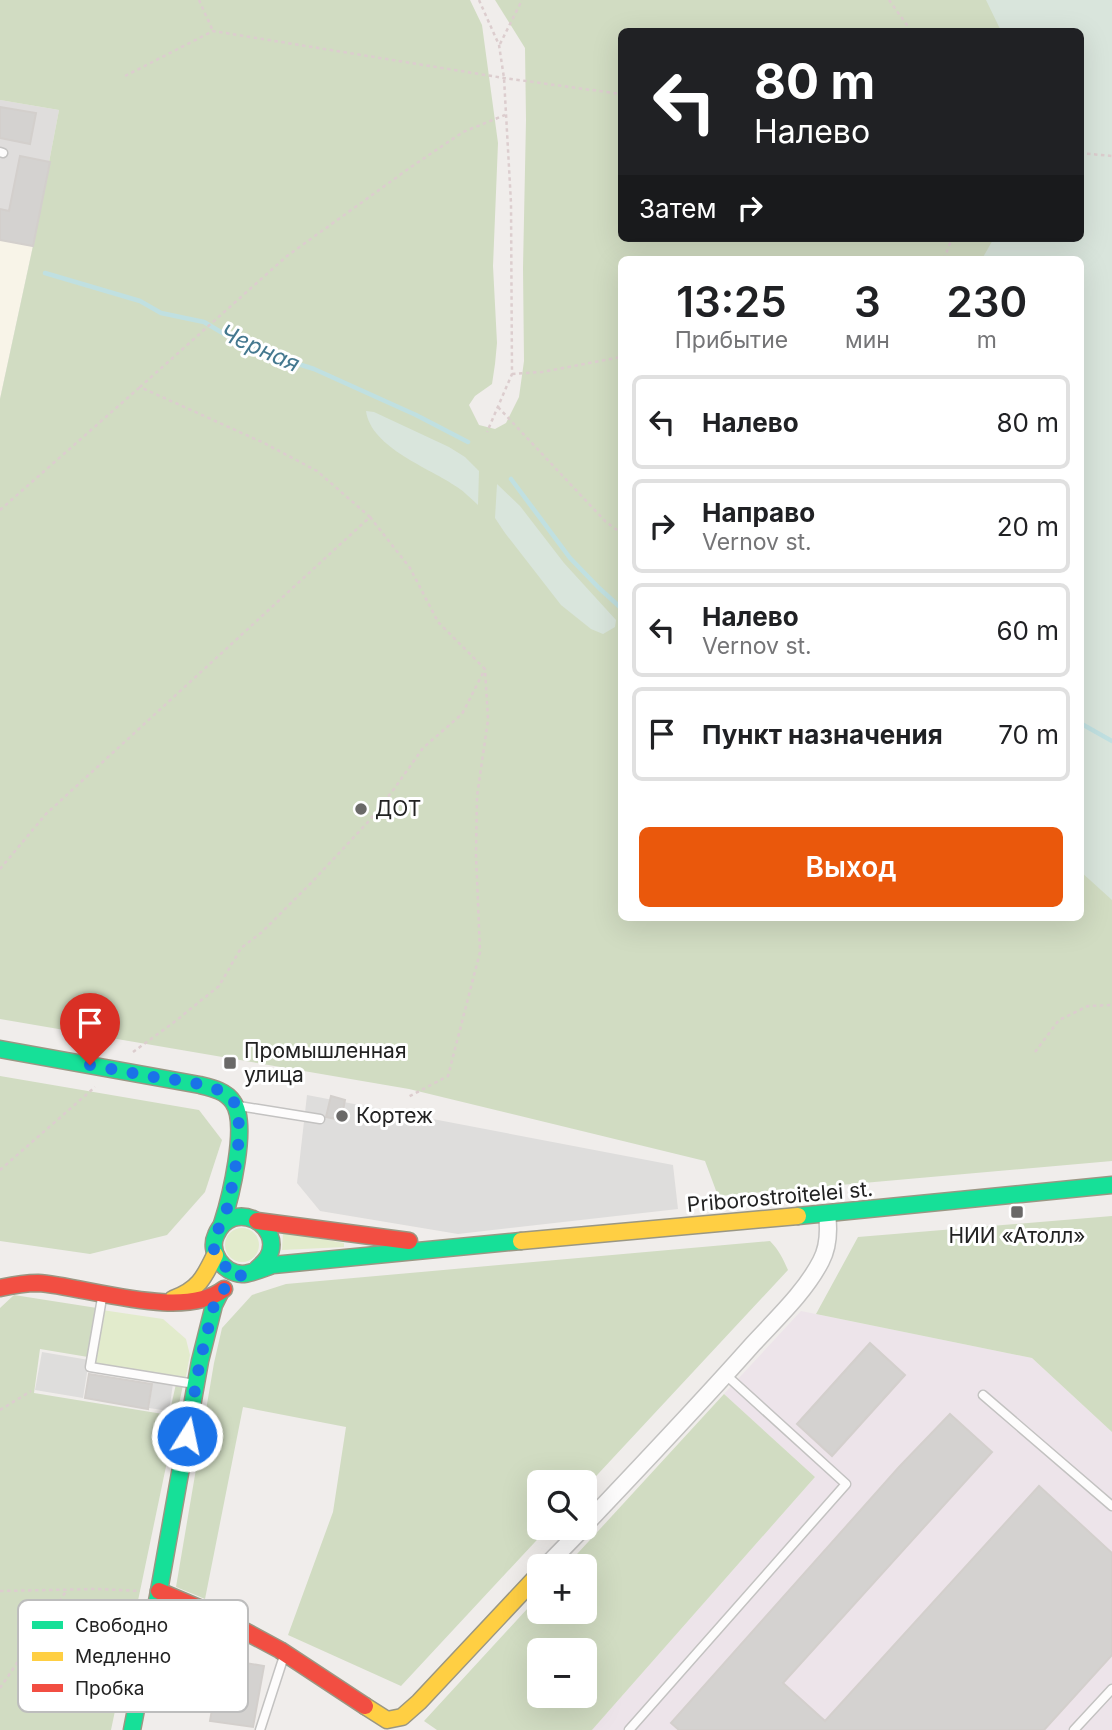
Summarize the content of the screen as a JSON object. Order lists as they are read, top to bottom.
{
  "streets": {
    "main road": ["Priborostroitelei st."]
  },
  "water": ["Черная"],
  "places": {
    "other": ["ДОТ", "Кортеж"],
    "transit": ["Промышленная улица", "НИИ «Атолл»"]
  },
  "legend": ["Свободно", "Медленно", "Пробка"],
  "page": {
    "turn": ["80 m", "Налево"],
    "then": "Затем",
    "eta": [
      "13:25",
      "Прибытие",
      "3",
      "мин",
      "230",
      "m"
    ],
    "list": [
      {
        "name": "Налево",
        "value": "80 m"
      },
      {
        "name": "Направо",
        "note": "Vernov st.",
        "value": "20 m"
      },
      {
        "name": "Налево",
        "note": "Vernov st.",
        "value": "60 m"
      },
      {
        "name": "Пункт назначения",
        "value": "70 m"
      }
    ],
    "buttons": "Выход",
    "map_buttons": ["+", "−"]
  }
}
